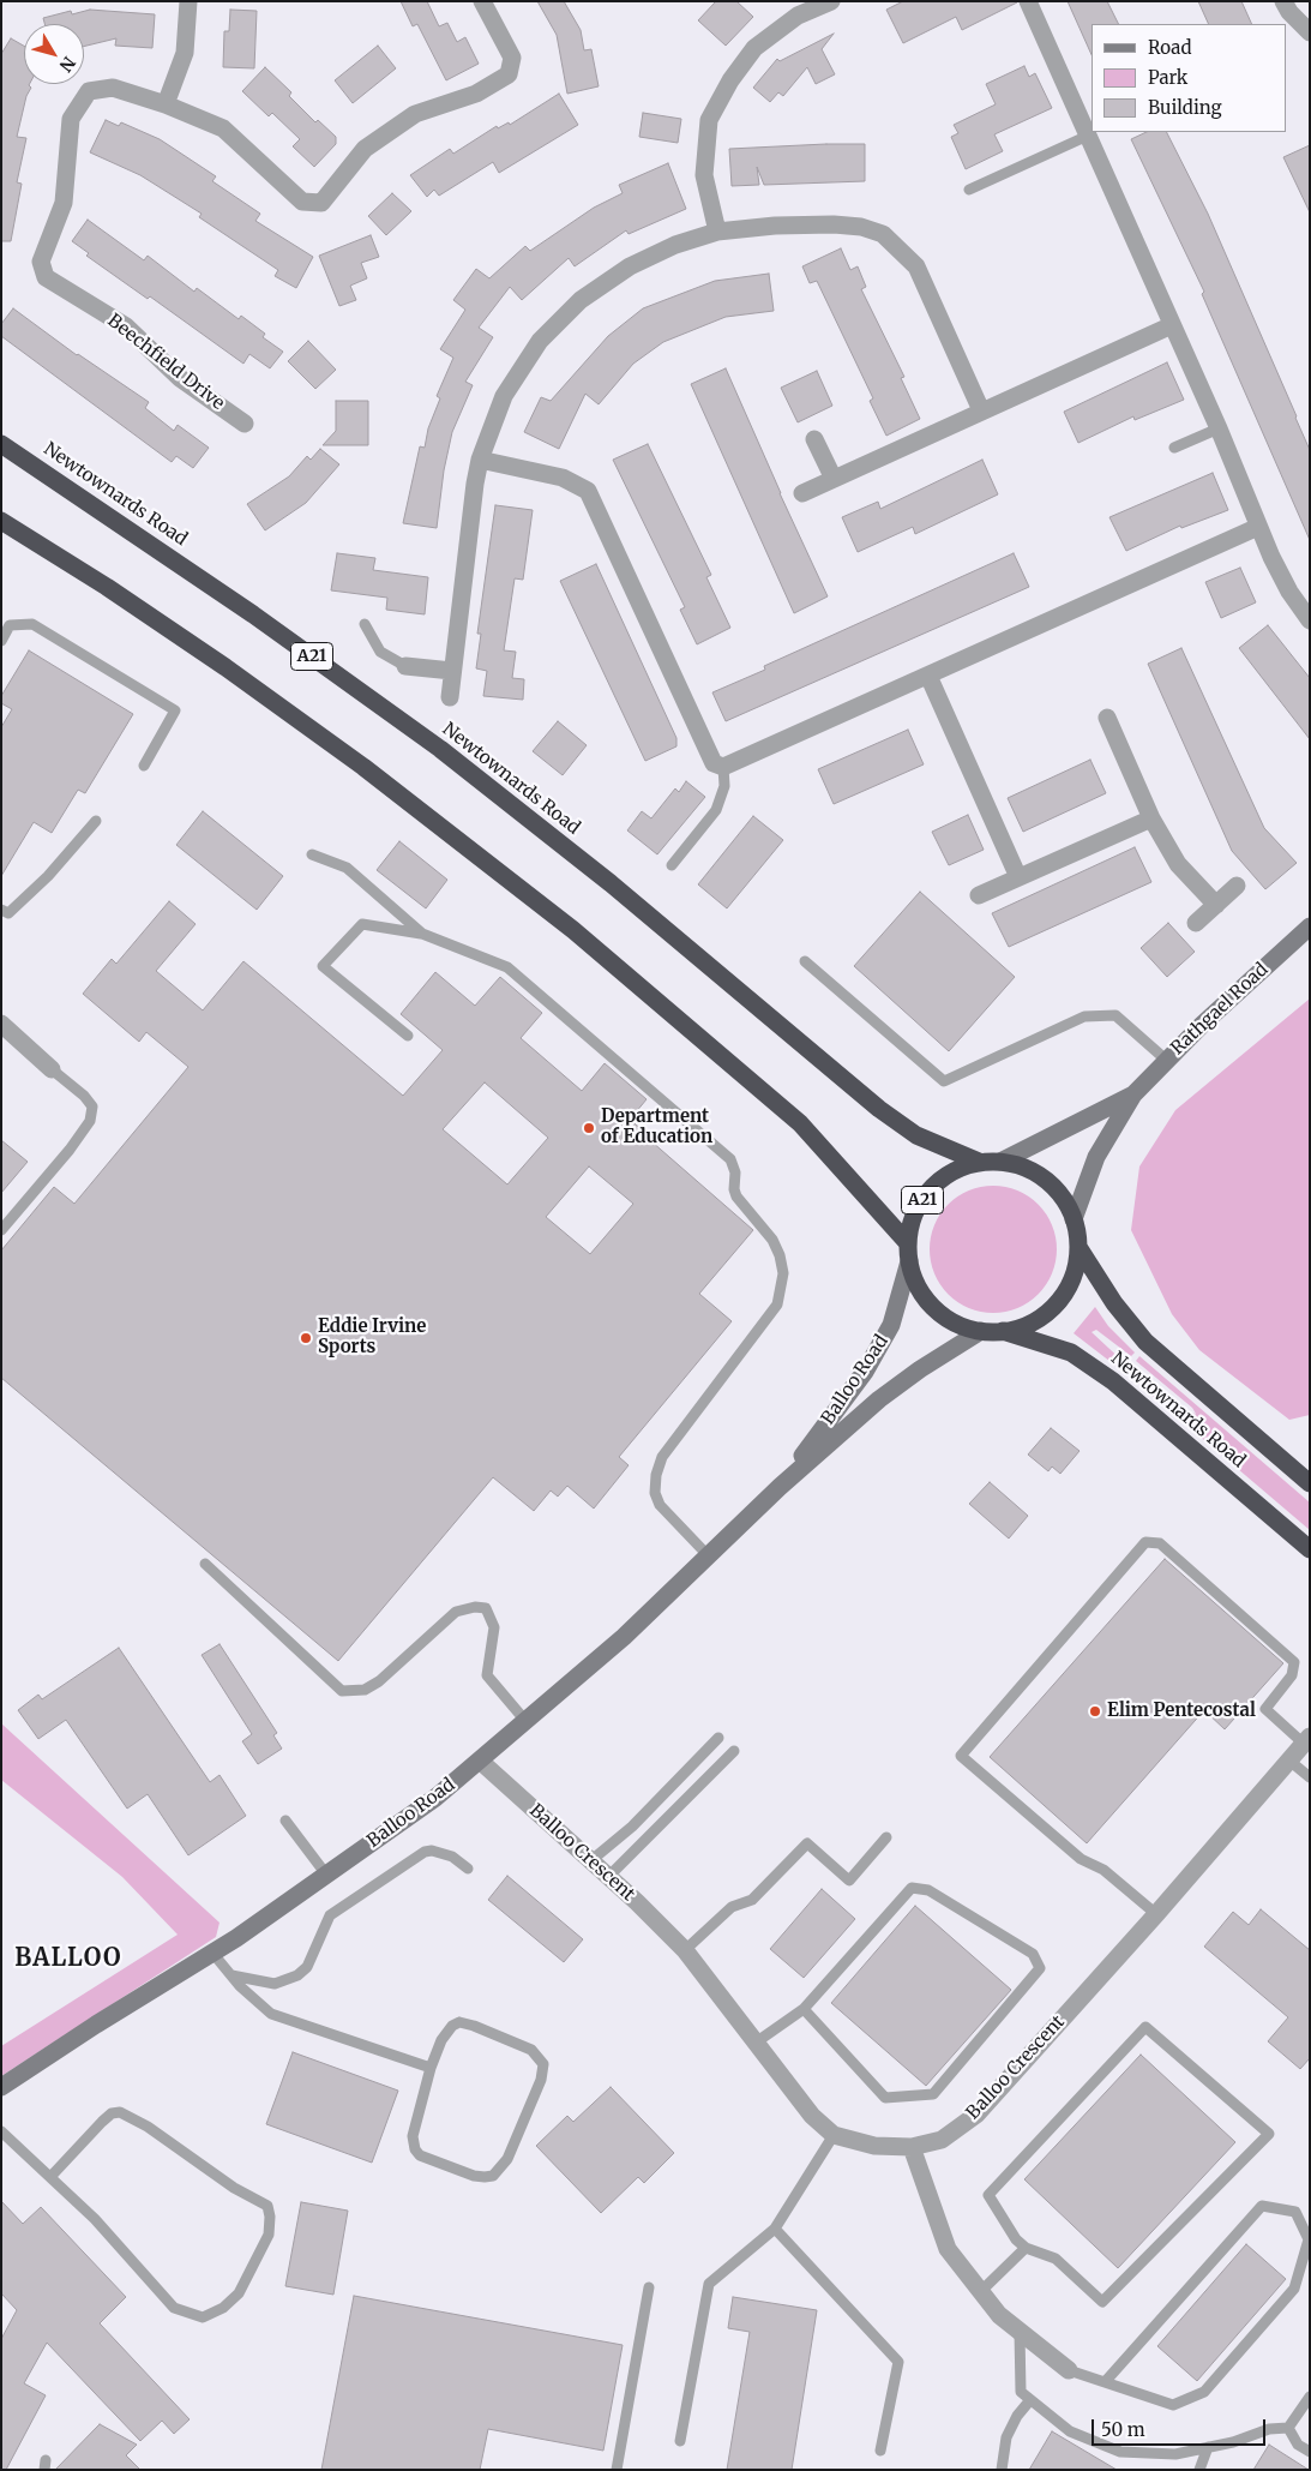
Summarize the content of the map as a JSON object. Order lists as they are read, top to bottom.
{
  "streets": {
    "highway": ["Newtownards Road", "A21"],
    "street": [
      "Beechfield Drive",
      "Rathgael Road",
      "Balloo Road",
      "Balloo Crescent"
    ]
  },
  "crossings": [
    ["Newtownards Road", "A21"],
    ["Newtownards Road", "Rathgael Road"],
    ["Newtownards Road", "Balloo Road"],
    ["A21", "Rathgael Road"],
    ["A21", "Balloo Road"],
    ["Rathgael Road", "Balloo Road"],
    ["Balloo Road", "Balloo Crescent"]
  ],
  "districts": ["BALLOO"],
  "places": ["Department of Education", "Eddie Irvine Sports", "Elim Pentecostal"],
  "legend": ["Road", "Park", "Building"],
  "scale_bar": "50 m",
  "north": "bottom right"
}
